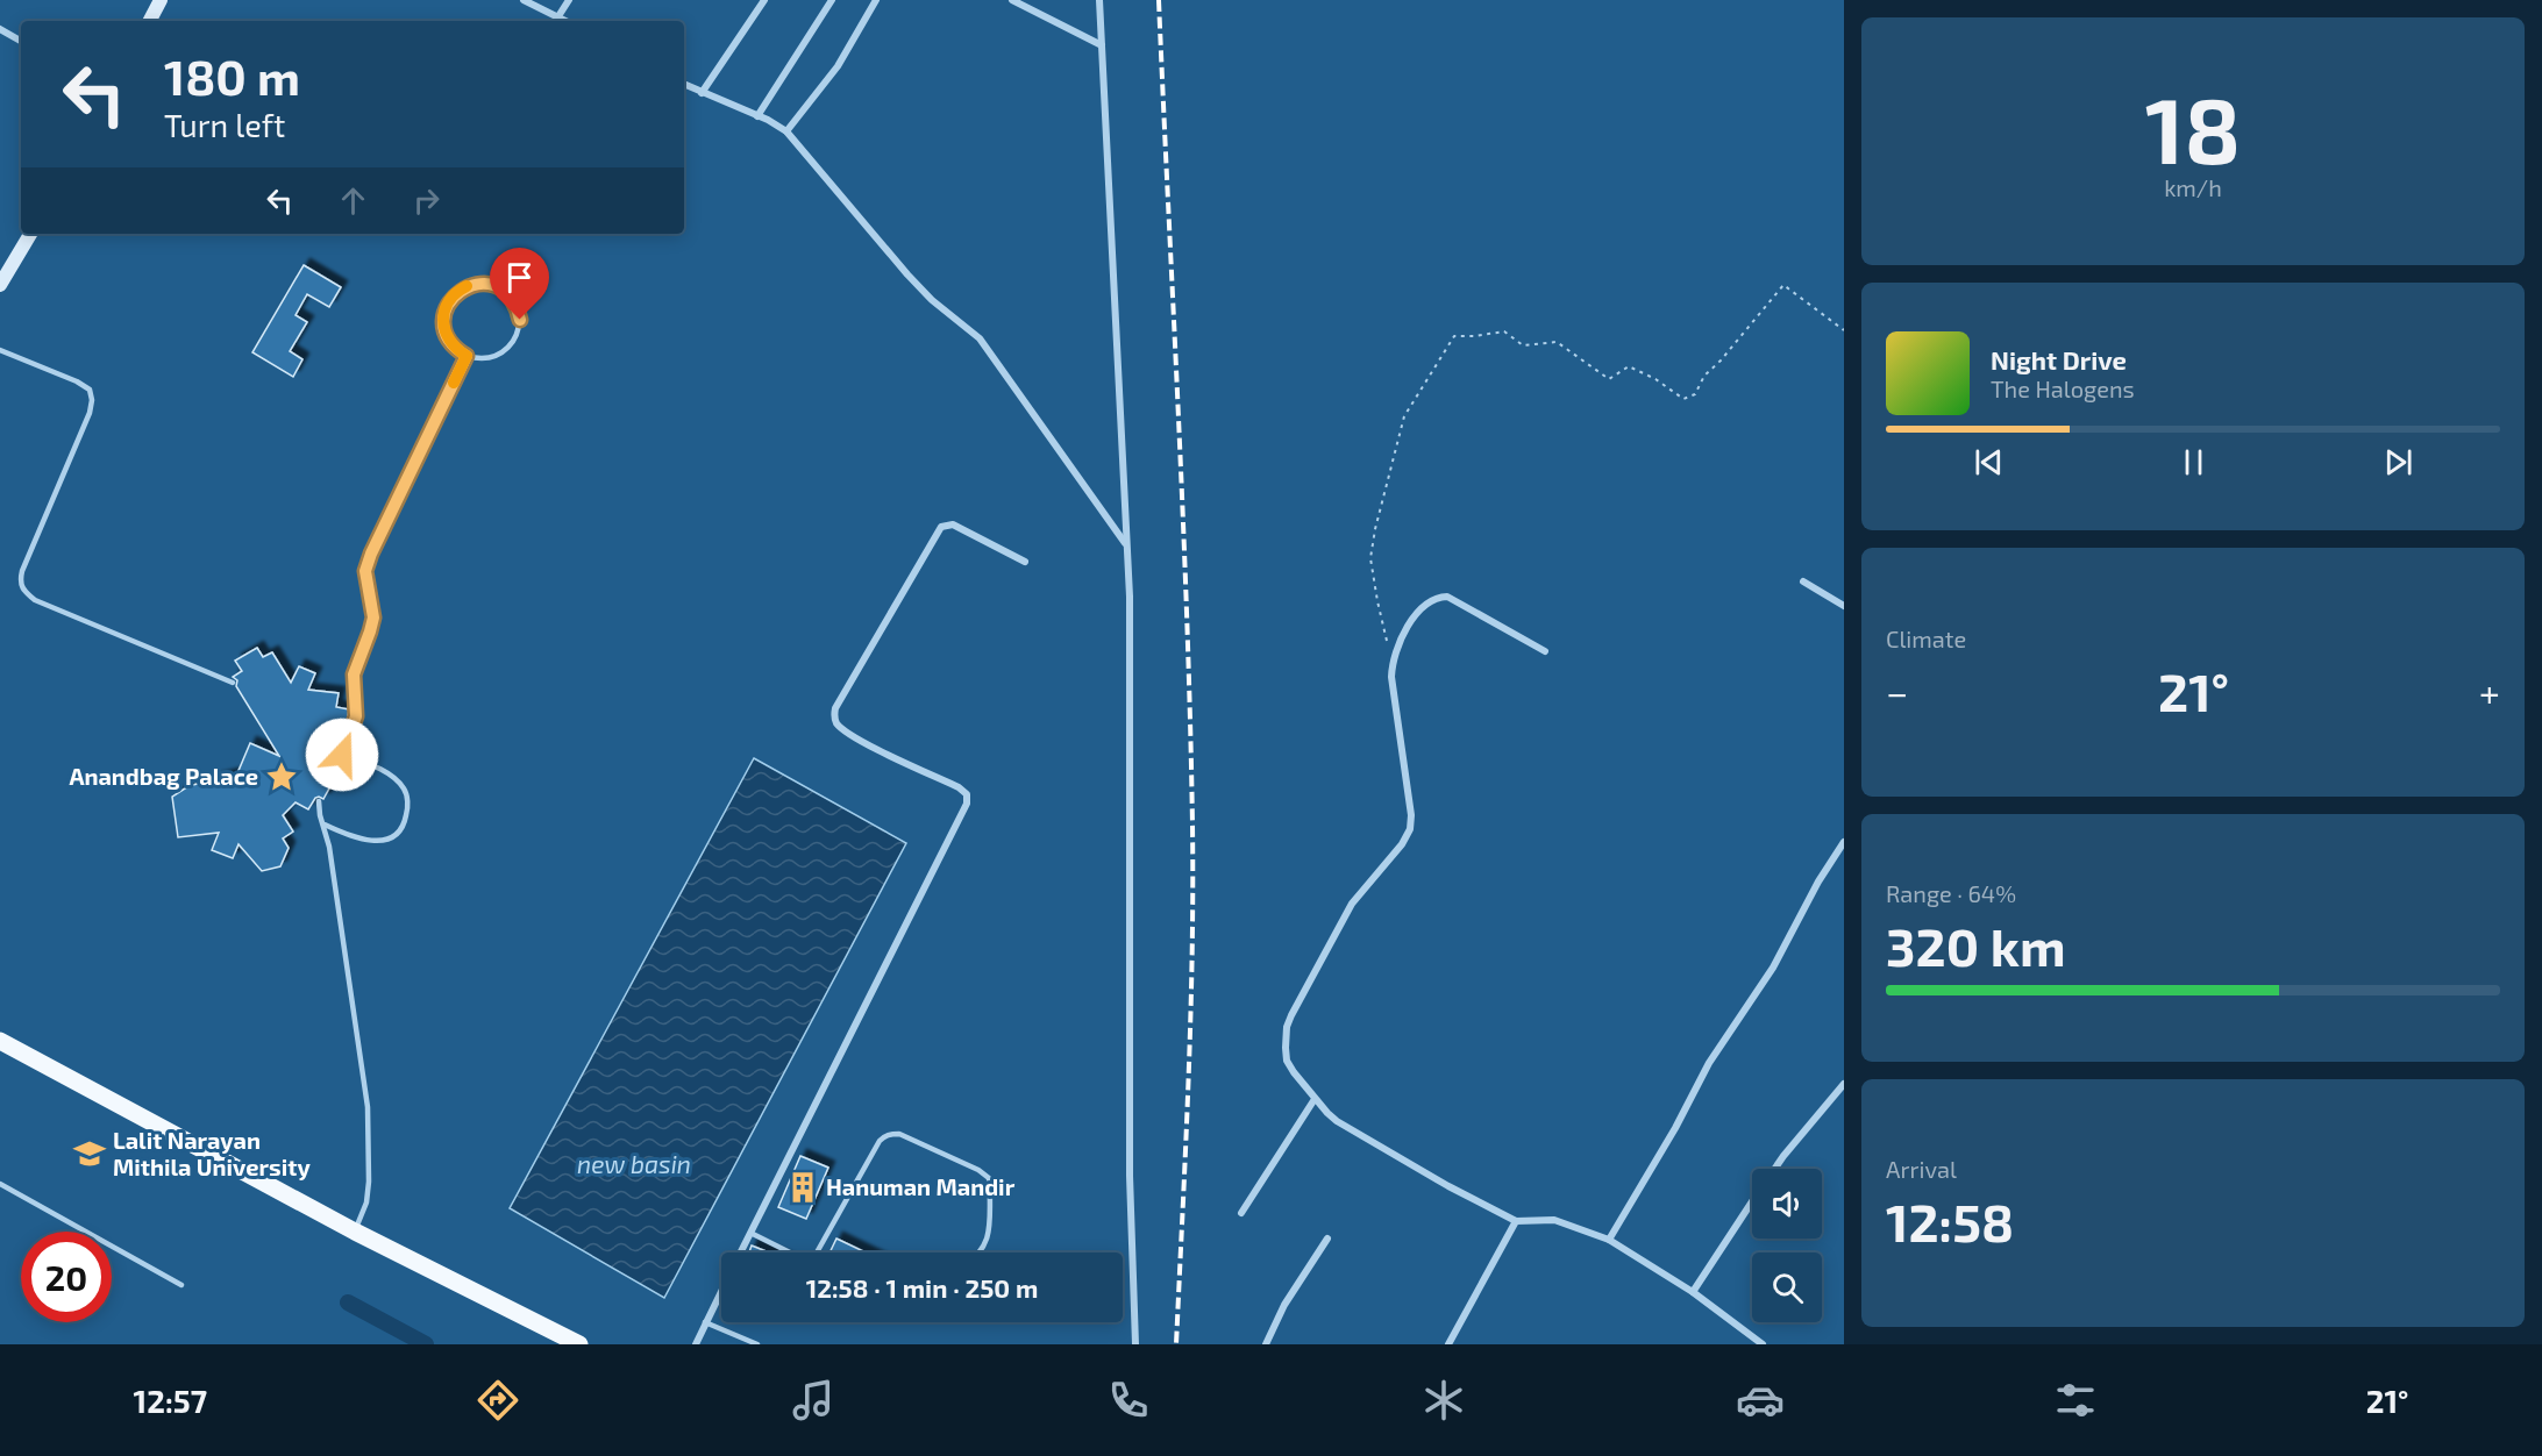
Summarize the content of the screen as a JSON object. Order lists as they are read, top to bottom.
{
  "water": ["new basin"],
  "places": {
    "place": ["Anandbag Palace"],
    "school or university": ["Lalit Narayan Mithila University"],
    "building": ["Hanuman Mandir"]
  },
  "page": {
    "tile": [
      ["18", "km/h"],
      "Climate",
      ["Range · 64%", "320 km"],
      ["Arrival", "12:58"]
    ],
    "turn": ["180 m", "Turn left"],
    "song": ["Night Drive", "The Halogens"],
    "heat": ["−", "21°", "+"],
    "limit": "20",
    "trip": "12:58 · 1 min · 250 m",
    "tabs": ["12:57", "21°"]
  }
}
